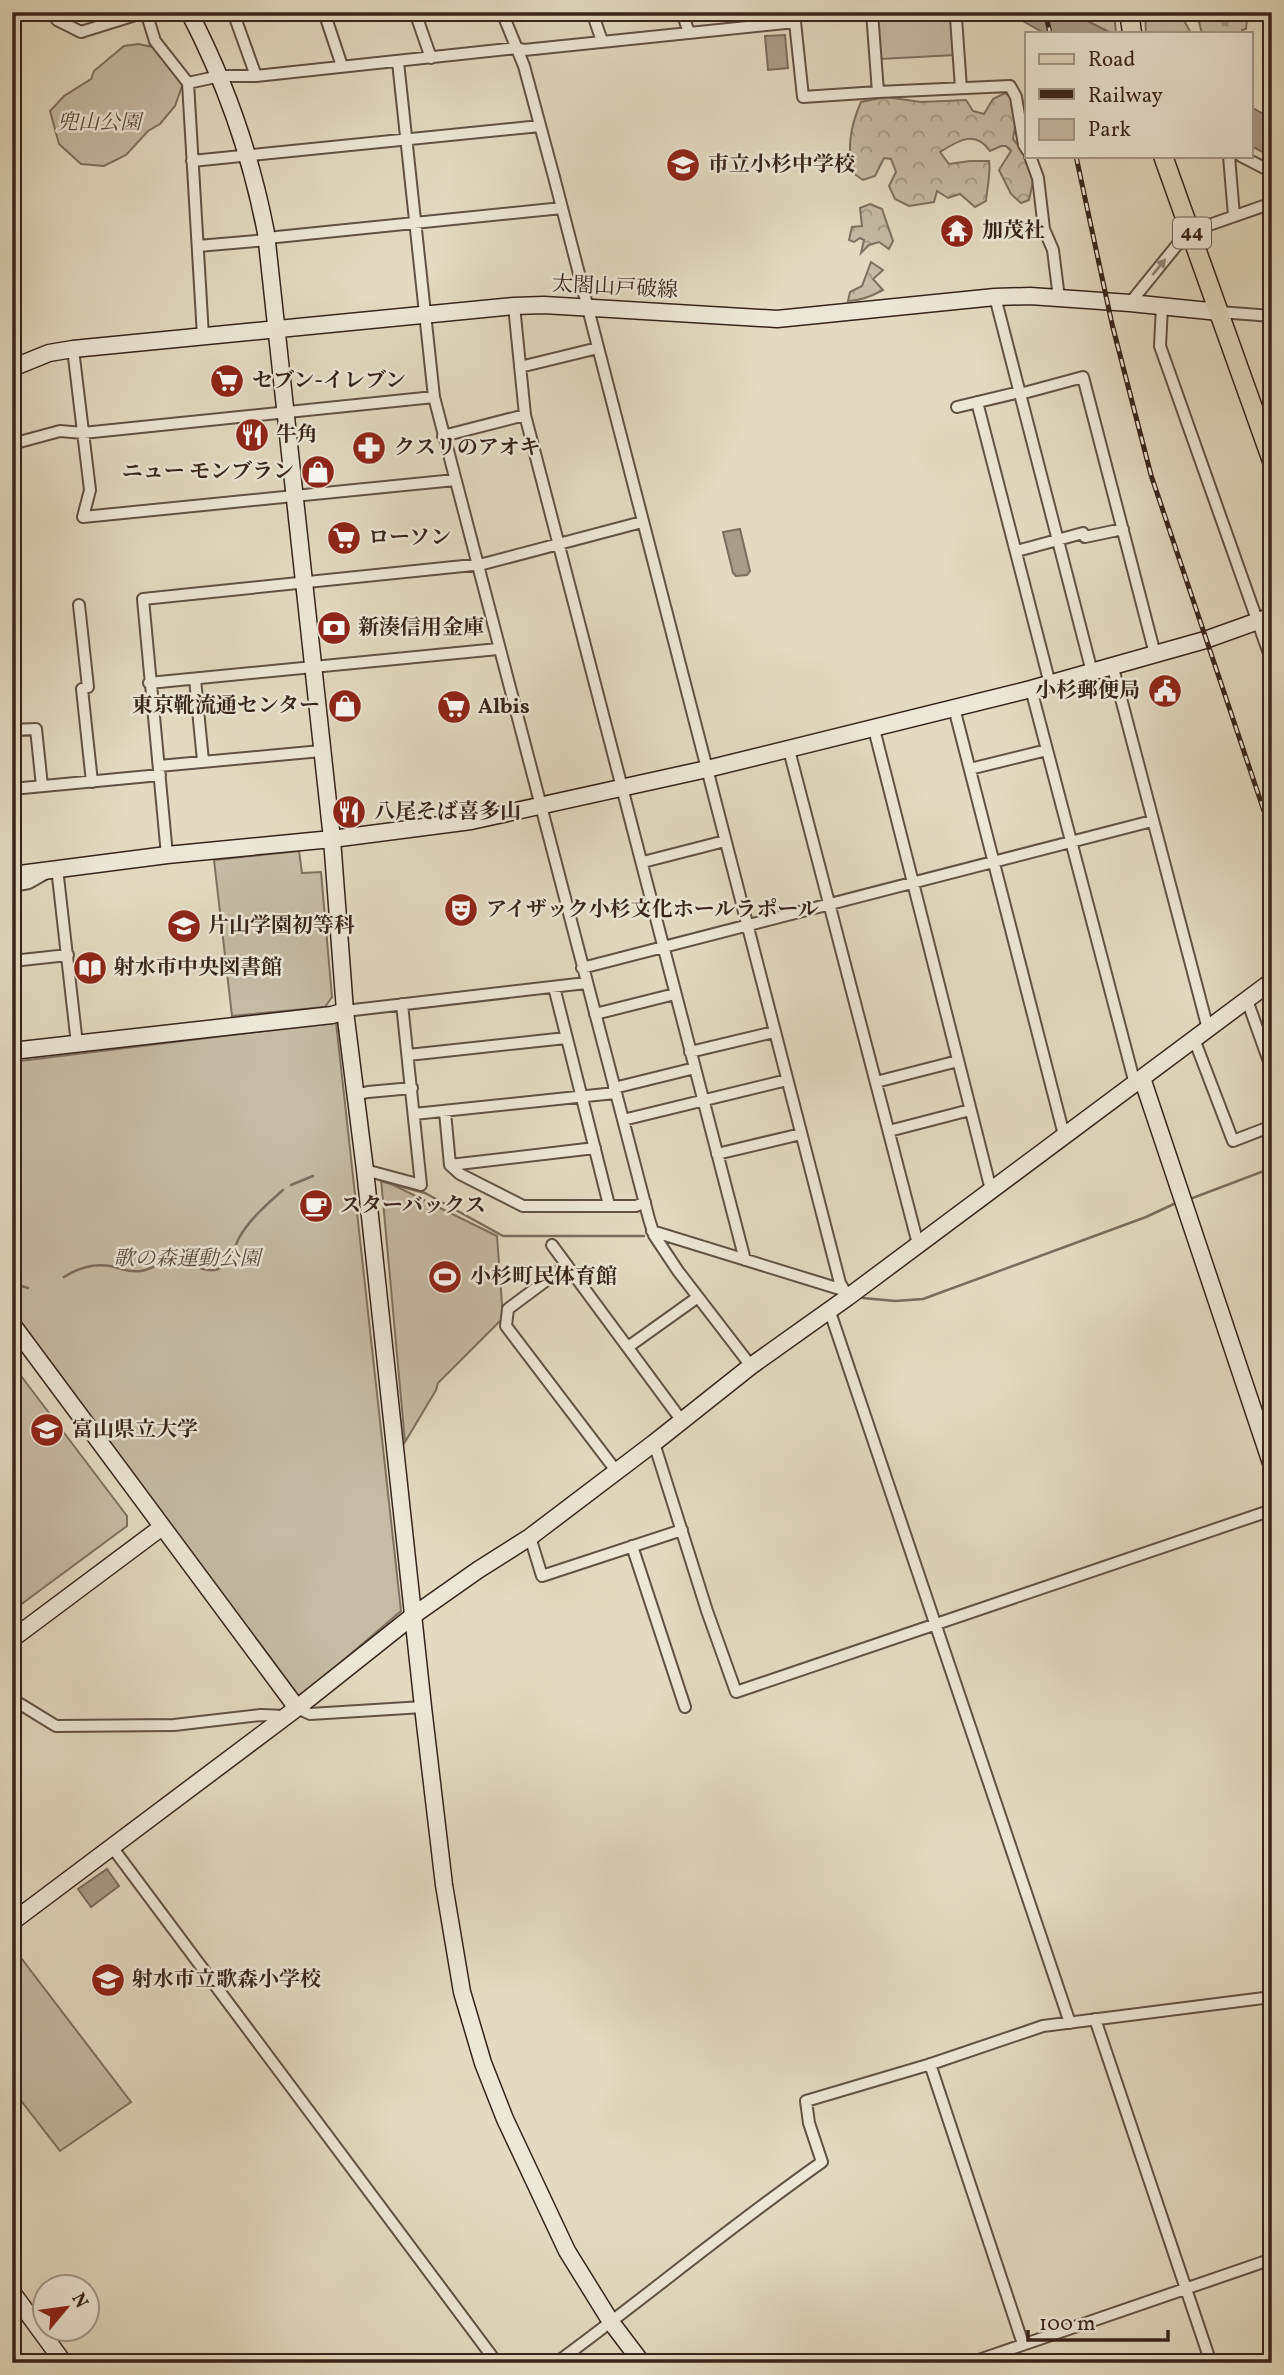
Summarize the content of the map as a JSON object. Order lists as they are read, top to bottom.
{
  "streets": {
    "main road": ["44"],
    "street": ["太閤山戸破線"]
  },
  "crossings": [
    ["44", "太閤山戸破線"]
  ],
  "parks": ["兜山公園", "歌の森運動公園"],
  "places": {
    "school or university": [
      "市立小杉中学校",
      "片山学園初等科",
      "富山県立大学",
      "射水市立歌森小学校"
    ],
    "temple": ["加茂社"],
    "supermarket": ["セブン-イレブン", "ローソン", "Albis"],
    "restaurant": ["牛角", "八尾そば喜多山"],
    "pharmacy": ["クスリのアオキ"],
    "shop": ["ニュー モンブラン", "東京靴流通センター"],
    "bank": ["新湊信用金庫"],
    "public building": ["小杉郵便局"],
    "theatre": ["アイザック小杉文化ホールラポール"],
    "library": ["射水市中央図書館"],
    "cafe": ["スターバックス"],
    "sports": ["小杉町民体育館"]
  },
  "legend": ["Road", "Railway", "Park"],
  "scale_bar": "100 m",
  "north": "top right"
}
